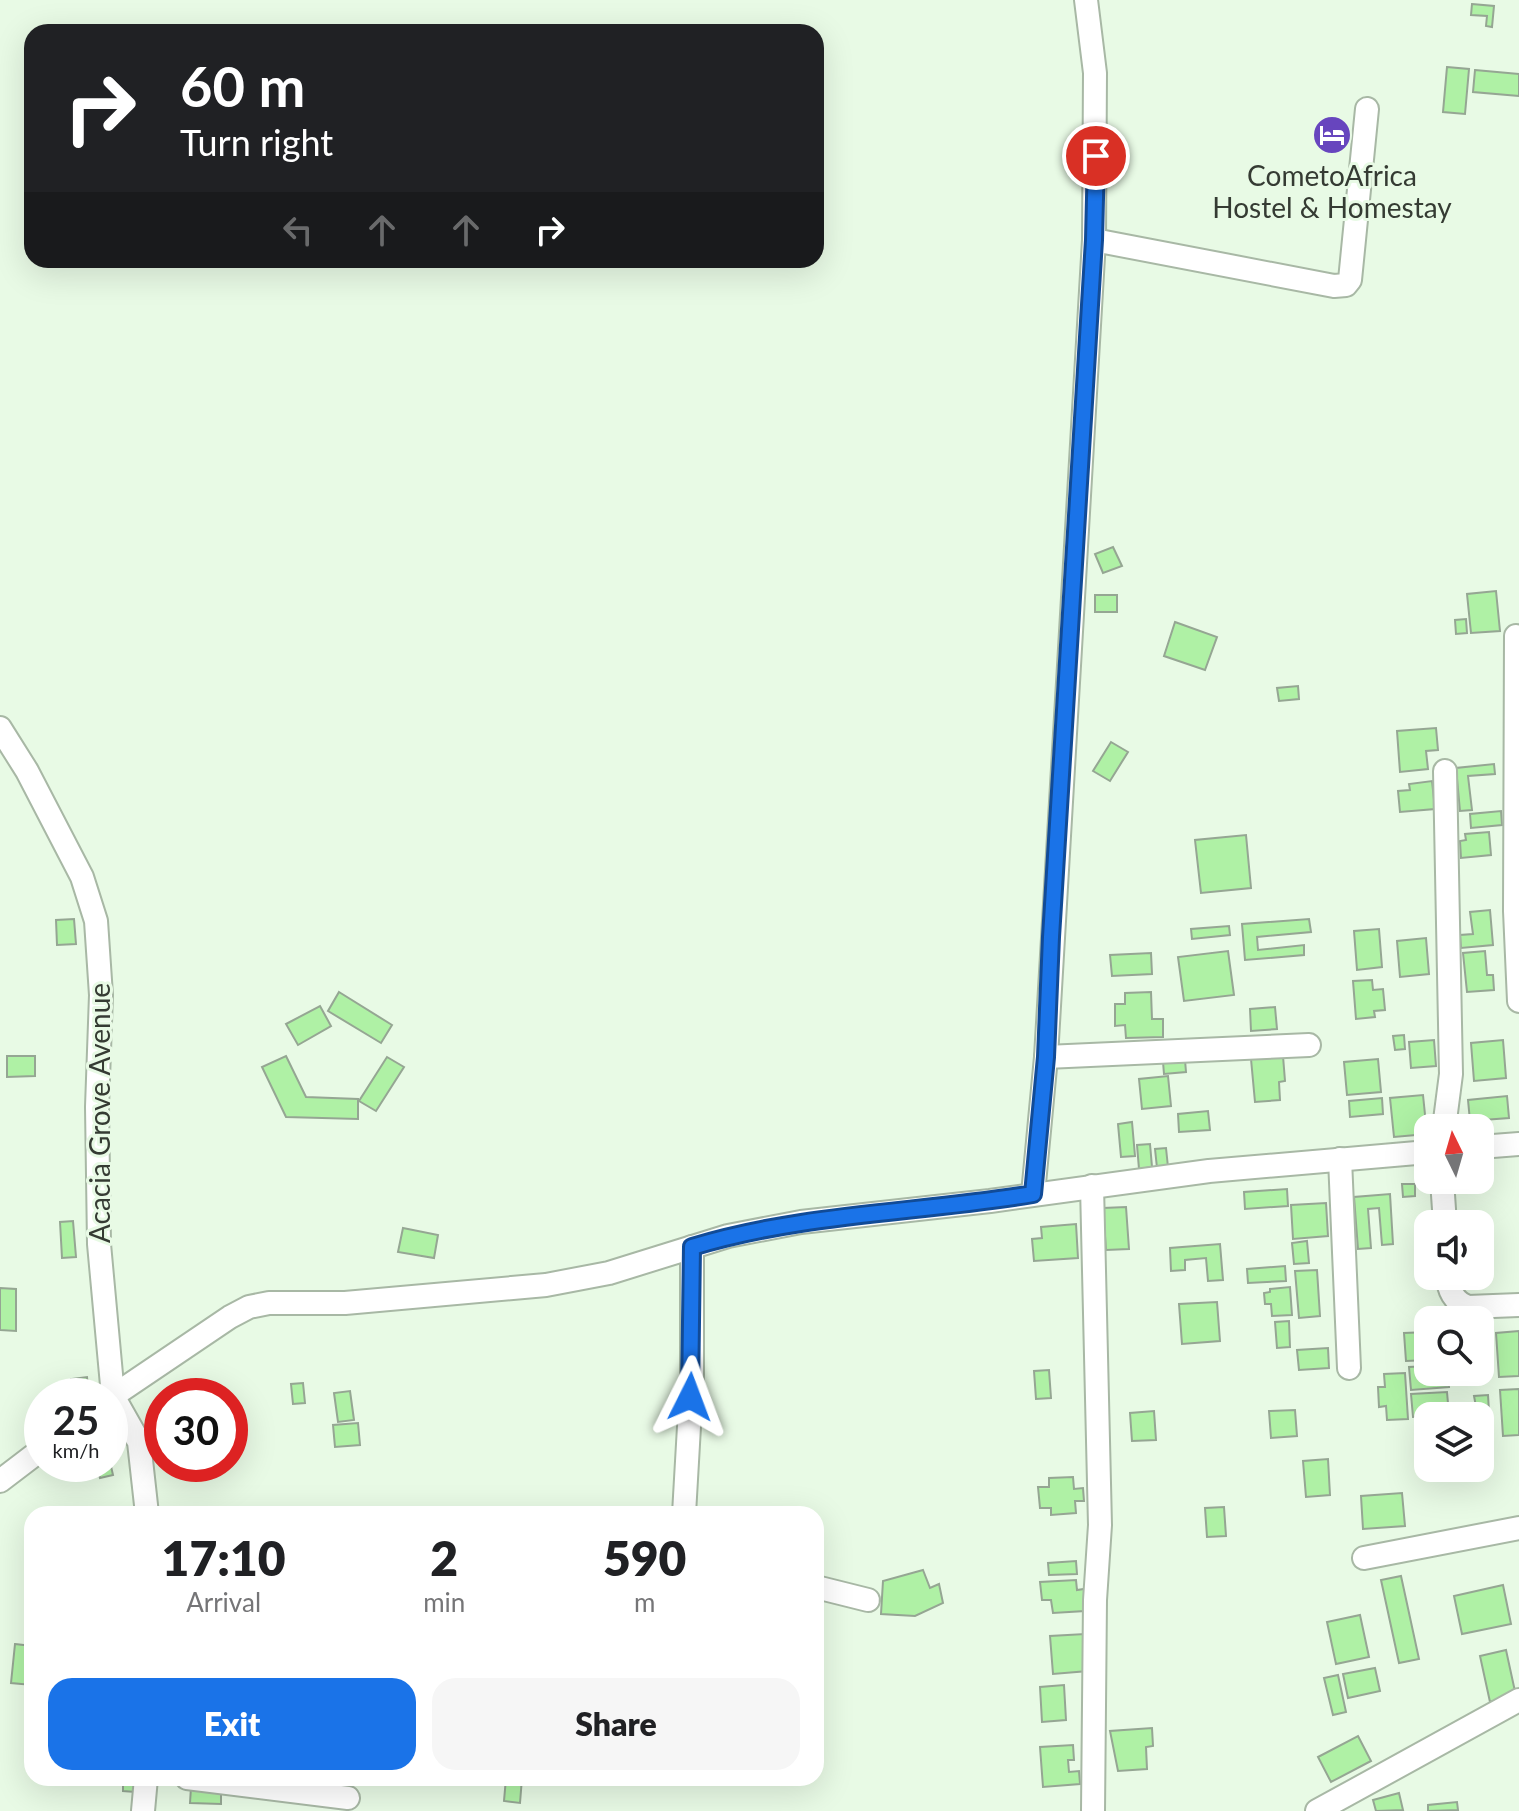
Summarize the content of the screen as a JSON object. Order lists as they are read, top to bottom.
{
  "streets": {
    "street": ["Acacia Grove Avenue"]
  },
  "places": {
    "hotel": ["CometoAfrica Hostel & Homestay"]
  },
  "north": "top",
  "page": {
    "turn": ["60 m", "Turn right"],
    "speed": "25 km/h",
    "limit": "30",
    "eta": [
      "17:10",
      "Arrival",
      "2",
      "min",
      "590",
      "m"
    ],
    "buttons": ["Exit", "Share"]
  }
}
